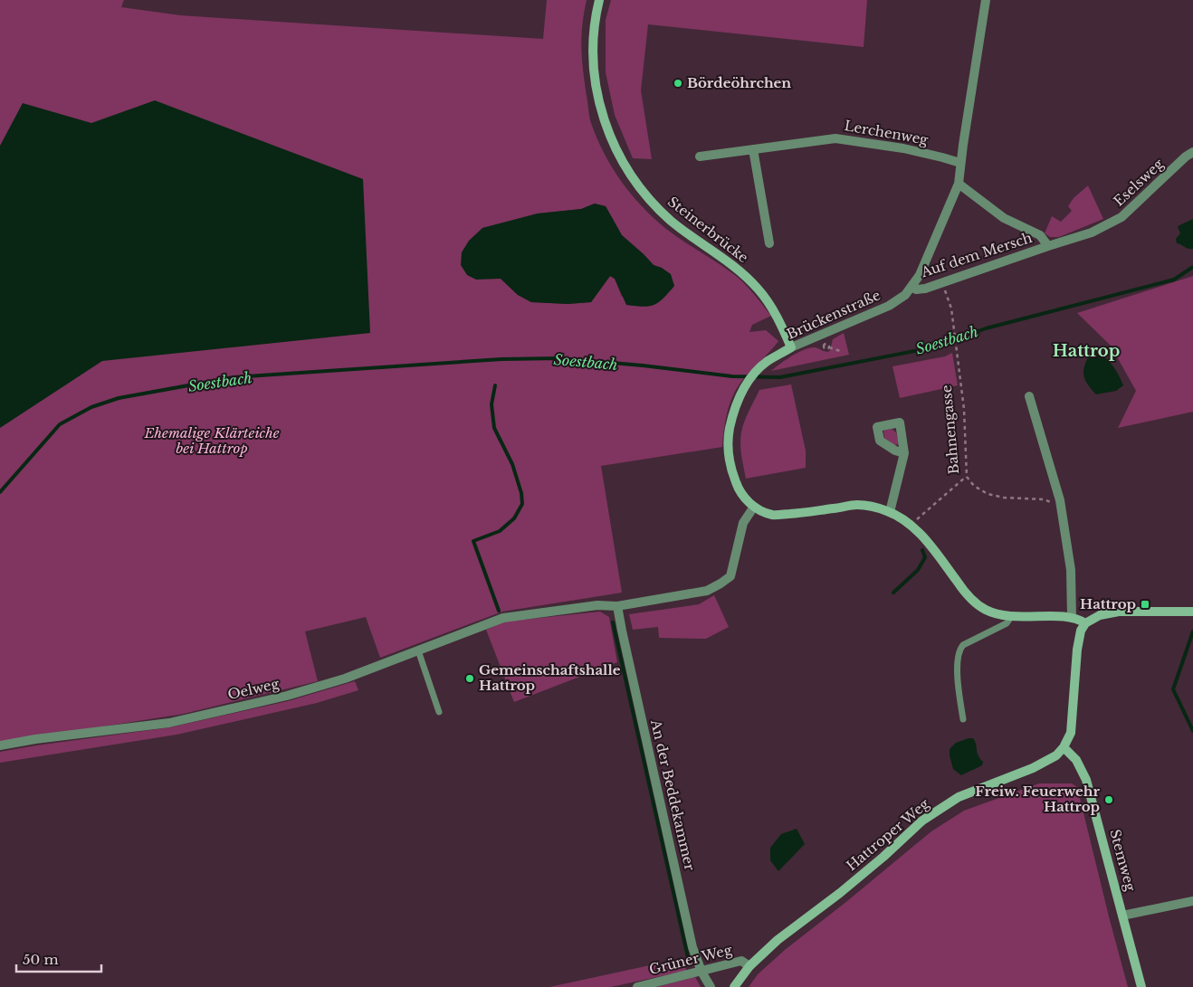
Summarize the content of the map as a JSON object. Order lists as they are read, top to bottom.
{
  "streets": {
    "street": [
      "Lerchenweg",
      "Eselsweg",
      "Steinerbrücke",
      "Auf dem Mersch",
      "Brückenstraße",
      "Oelweg",
      "An der Beddekammer",
      "Hattroper Weg",
      "Stemweg",
      "Grüner Weg"
    ],
    "path": ["Bahnengasse"]
  },
  "crossings": [
    ["Lerchenweg", "Brückenstraße"],
    ["Eselsweg", "Auf dem Mersch"],
    ["Steinerbrücke", "Brückenstraße"],
    ["Auf dem Mersch", "Brückenstraße"],
    ["Auf dem Mersch", "Bahnengasse"],
    ["Oelweg", "An der Beddekammer"],
    ["An der Beddekammer", "Grüner Weg"],
    ["Hattroper Weg", "Stemweg"],
    ["Hattroper Weg", "Grüner Weg"]
  ],
  "districts": ["Hattrop"],
  "water": ["Soestbach"],
  "parks": ["Ehemalige Klärteiche bei Hattrop"],
  "places": {
    "other": ["Bördeöhrchen", "Gemeinschaftshalle Hattrop", "Freiw. Feuerwehr Hattrop"],
    "transit": ["Hattrop"]
  },
  "scale_bar": "50 m"
}
